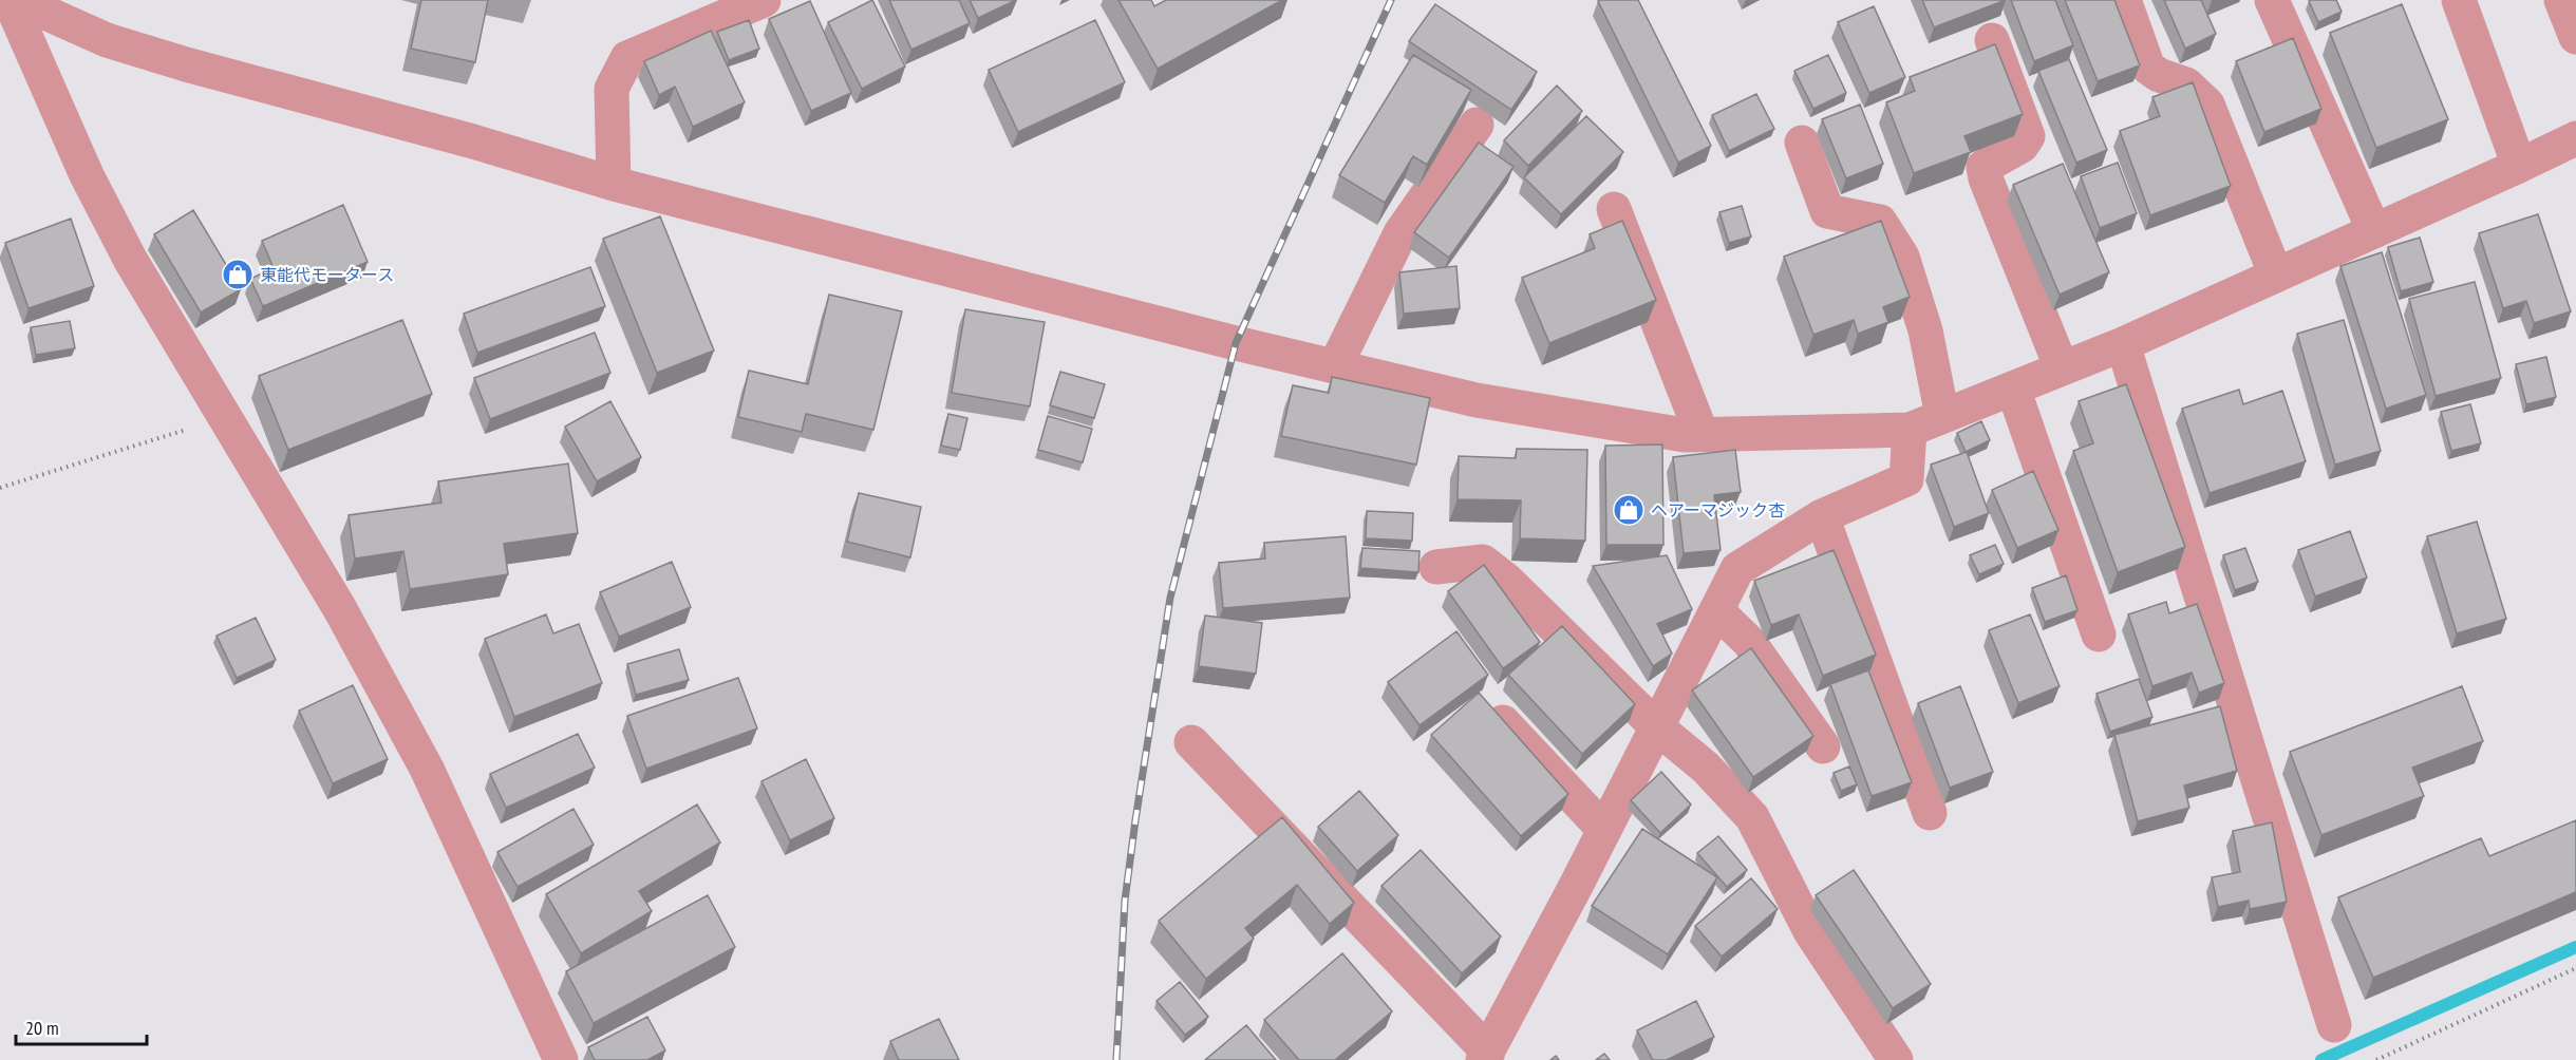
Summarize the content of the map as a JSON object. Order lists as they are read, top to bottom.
{
  "places": {
    "shop": ["東能代モータース", "ヘアーマジック杏"]
  },
  "scale_bar": "20 m"
}
